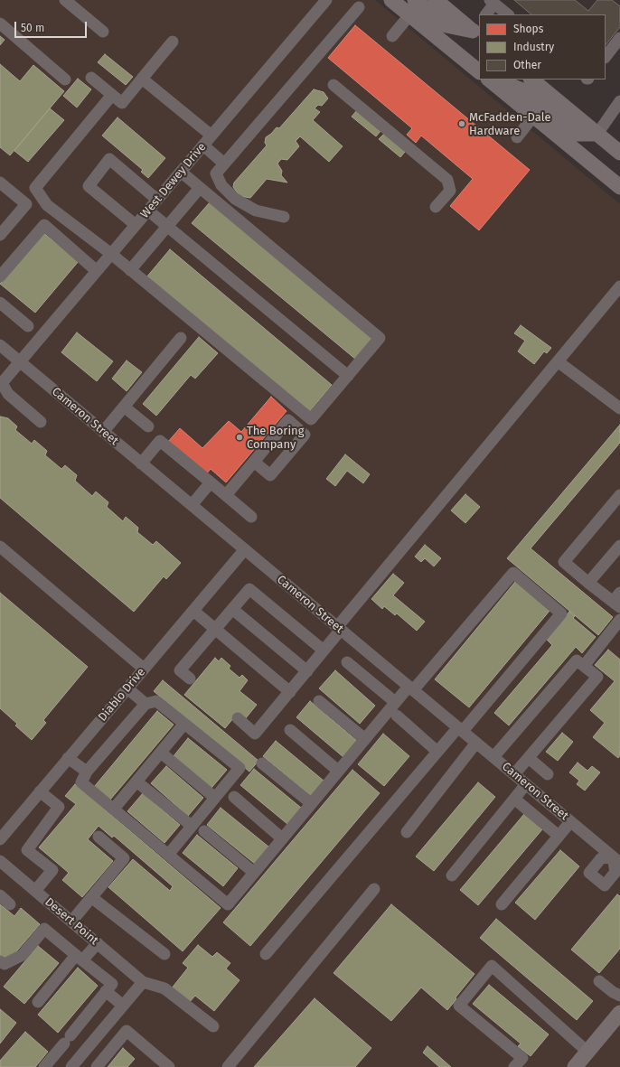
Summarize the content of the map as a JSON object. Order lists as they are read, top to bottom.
{
  "streets": {
    "street": [
      "West Dewey Drive",
      "Cameron Street",
      "Diablo Drive",
      "Desert Point"
    ]
  },
  "crossings": [
    ["West Dewey Drive", "Cameron Street"],
    ["Cameron Street", "Diablo Drive"]
  ],
  "places": ["McFadden-Dale Hardware", "The Boring Company"],
  "legend": ["Shops", "Industry", "Other"],
  "scale_bar": "50 m"
}
